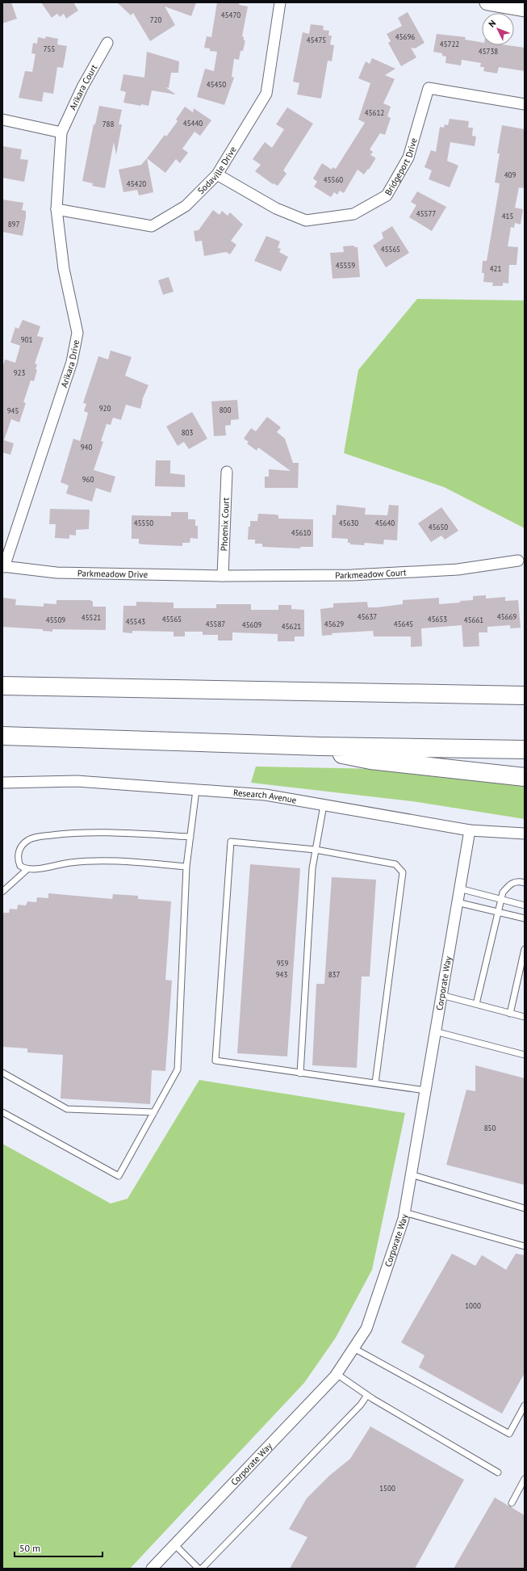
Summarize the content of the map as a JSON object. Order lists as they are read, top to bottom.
{
  "streets": {
    "street": [
      "Arikara Court",
      "Bridgeport Drive",
      "Sodaville Drive",
      "Arikara Drive",
      "Phoenix Court",
      "Parkmeadow Drive",
      "Parkmeadow Court",
      "Research Avenue",
      "Corporate Way"
    ]
  },
  "crossings": [
    ["Arikara Court", "Arikara Drive"],
    ["Bridgeport Drive", "Sodaville Drive"],
    ["Sodaville Drive", "Arikara Drive"],
    ["Arikara Drive", "Parkmeadow Drive"],
    ["Phoenix Court", "Parkmeadow Drive"],
    ["Phoenix Court", "Parkmeadow Court"],
    ["Parkmeadow Drive", "Parkmeadow Court"],
    ["Research Avenue", "Corporate Way"]
  ],
  "house_numbers": [
    "45470",
    "720",
    "45696",
    "45475",
    "45722",
    "755",
    "45738",
    "45450",
    "45612",
    "45440",
    "788",
    "409",
    "45560",
    "45420",
    "45577",
    "415",
    "897",
    "45565",
    "45559",
    "421",
    "901",
    "923",
    "920",
    "800",
    "945",
    "803",
    "940",
    "960",
    "45550",
    "45630",
    "45640",
    "45650",
    "45610",
    "45637",
    "45669",
    "45521",
    "45565",
    "45653",
    "45509",
    "45661",
    "45543",
    "45587",
    "45629",
    "45645",
    "45609",
    "45621",
    "959",
    "943",
    "837",
    "850",
    "1000",
    "1500"
  ],
  "scale_bar": "50 m",
  "north": "top left"
}
